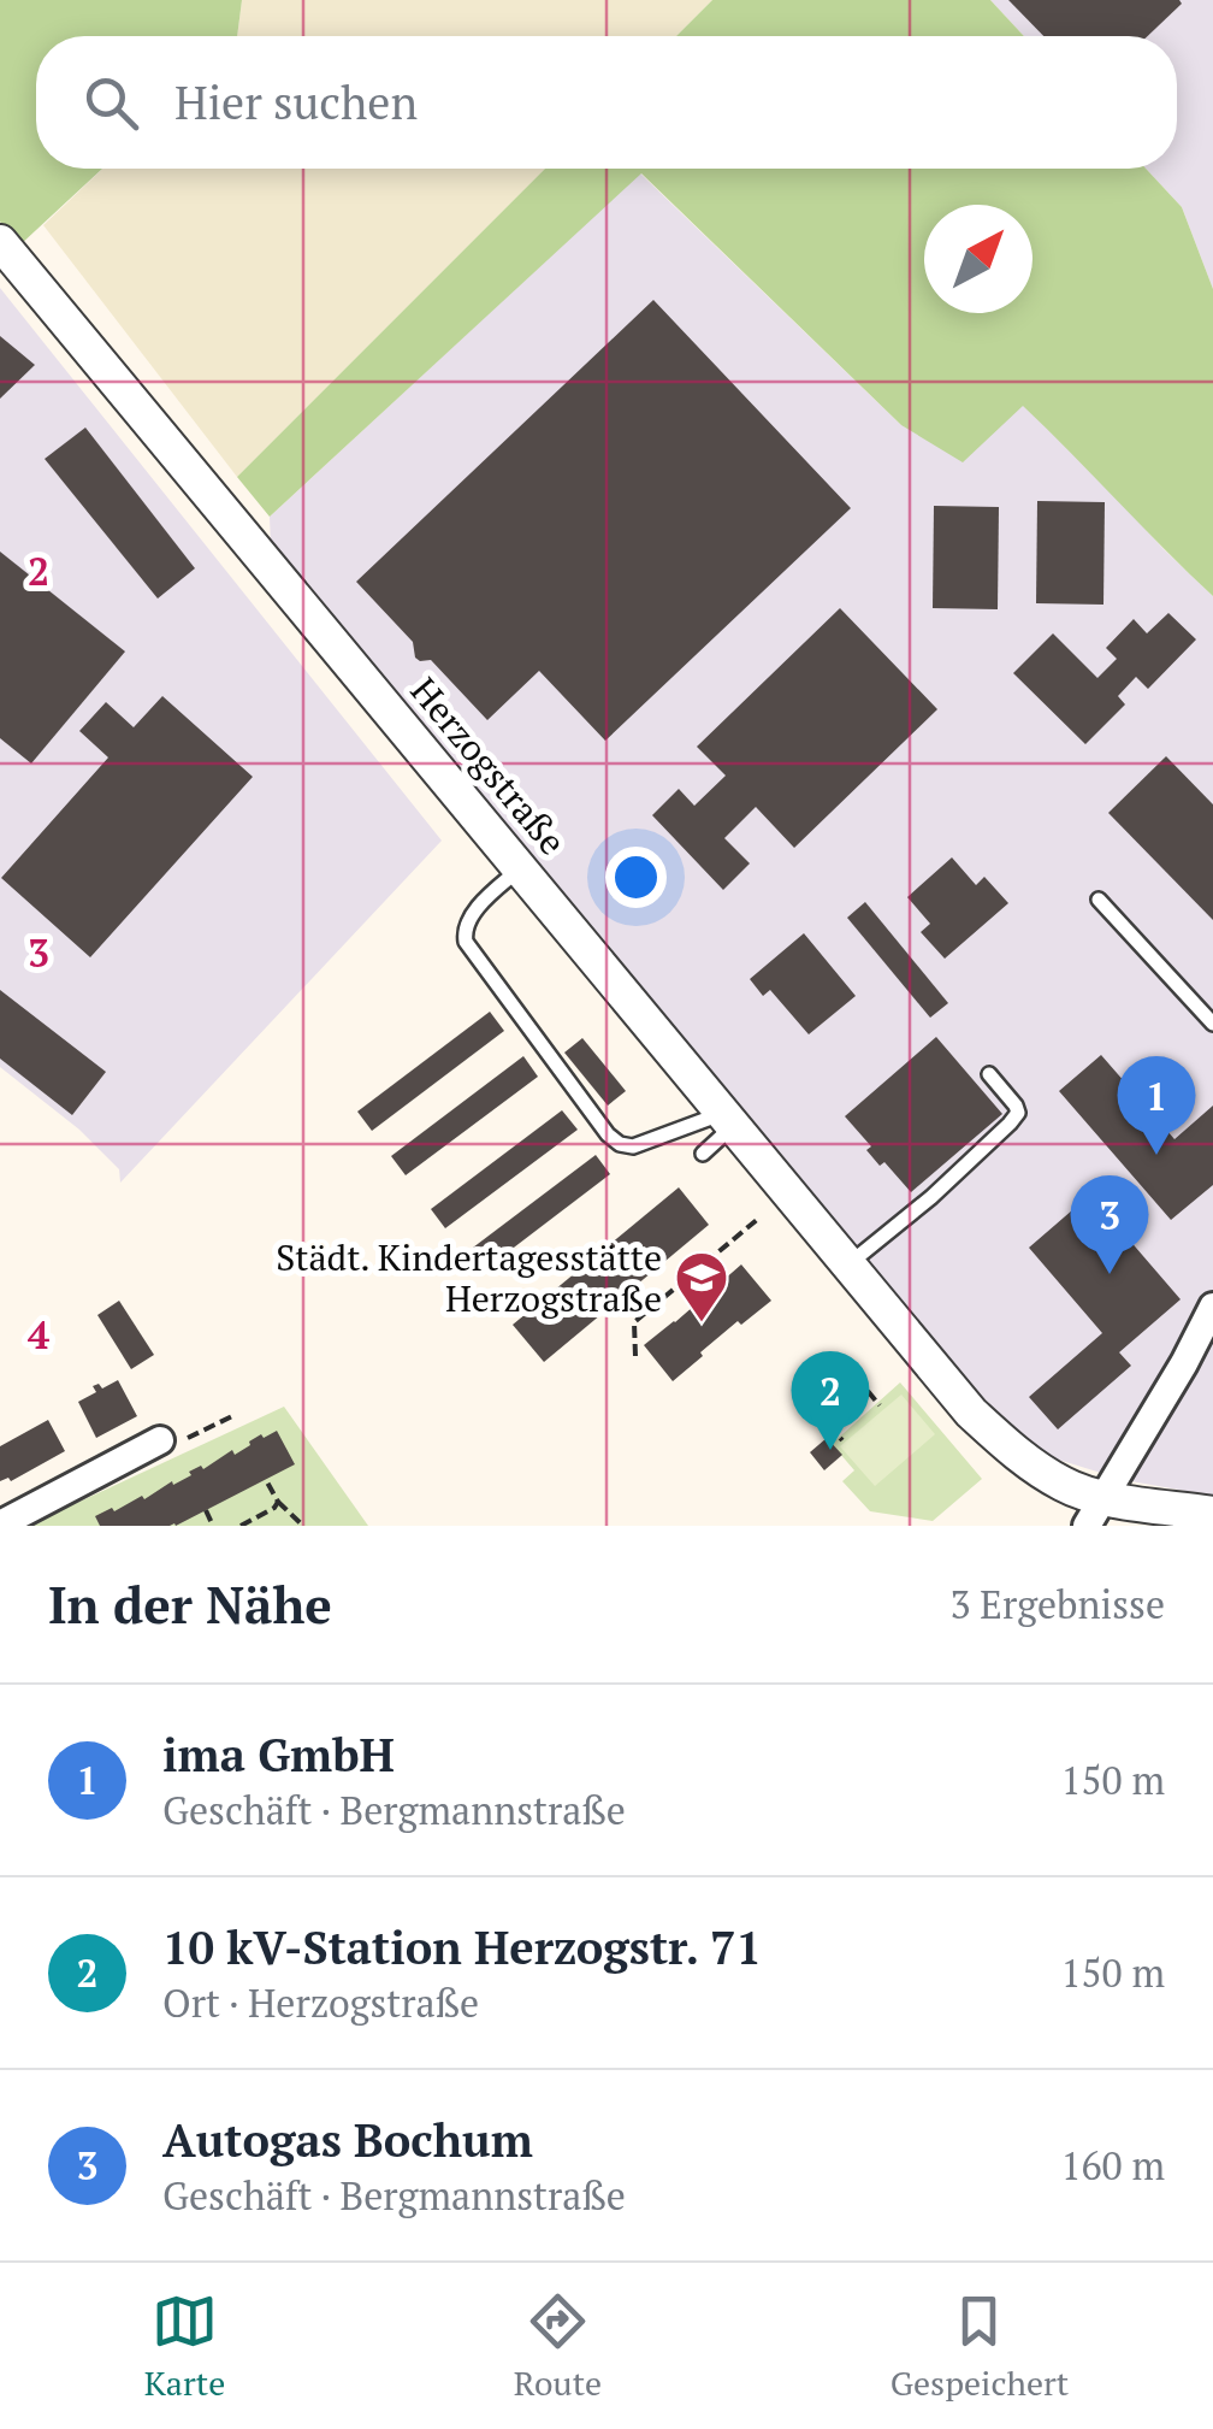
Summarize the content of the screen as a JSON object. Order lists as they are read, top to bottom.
{
  "streets": {
    "street": ["Herzogstraße"]
  },
  "places": {
    "school or university": ["Städt. Kindertagesstätte Herzogstraße"]
  },
  "north": "top right",
  "page": {
    "search": "Hier suchen",
    "pins": ["1", "3", "2"],
    "heading": ["In der Nähe", "3 Ergebnisse"],
    "list": [
      {
        "mark": "1",
        "name": "ima GmbH",
        "note": "Geschäft · Bergmannstraße",
        "value": "150 m"
      },
      {
        "mark": "2",
        "name": "10 kV-Station Herzogstr. 71",
        "note": "Ort · Herzogstraße",
        "value": "150 m"
      },
      {
        "mark": "3",
        "name": "Autogas Bochum",
        "note": "Geschäft · Bergmannstraße",
        "value": "160 m"
      }
    ],
    "nav": ["Karte", "Route", "Gespeichert"]
  },
  "grid": {
    "rows": ["2", "3", "4"]
  }
}
